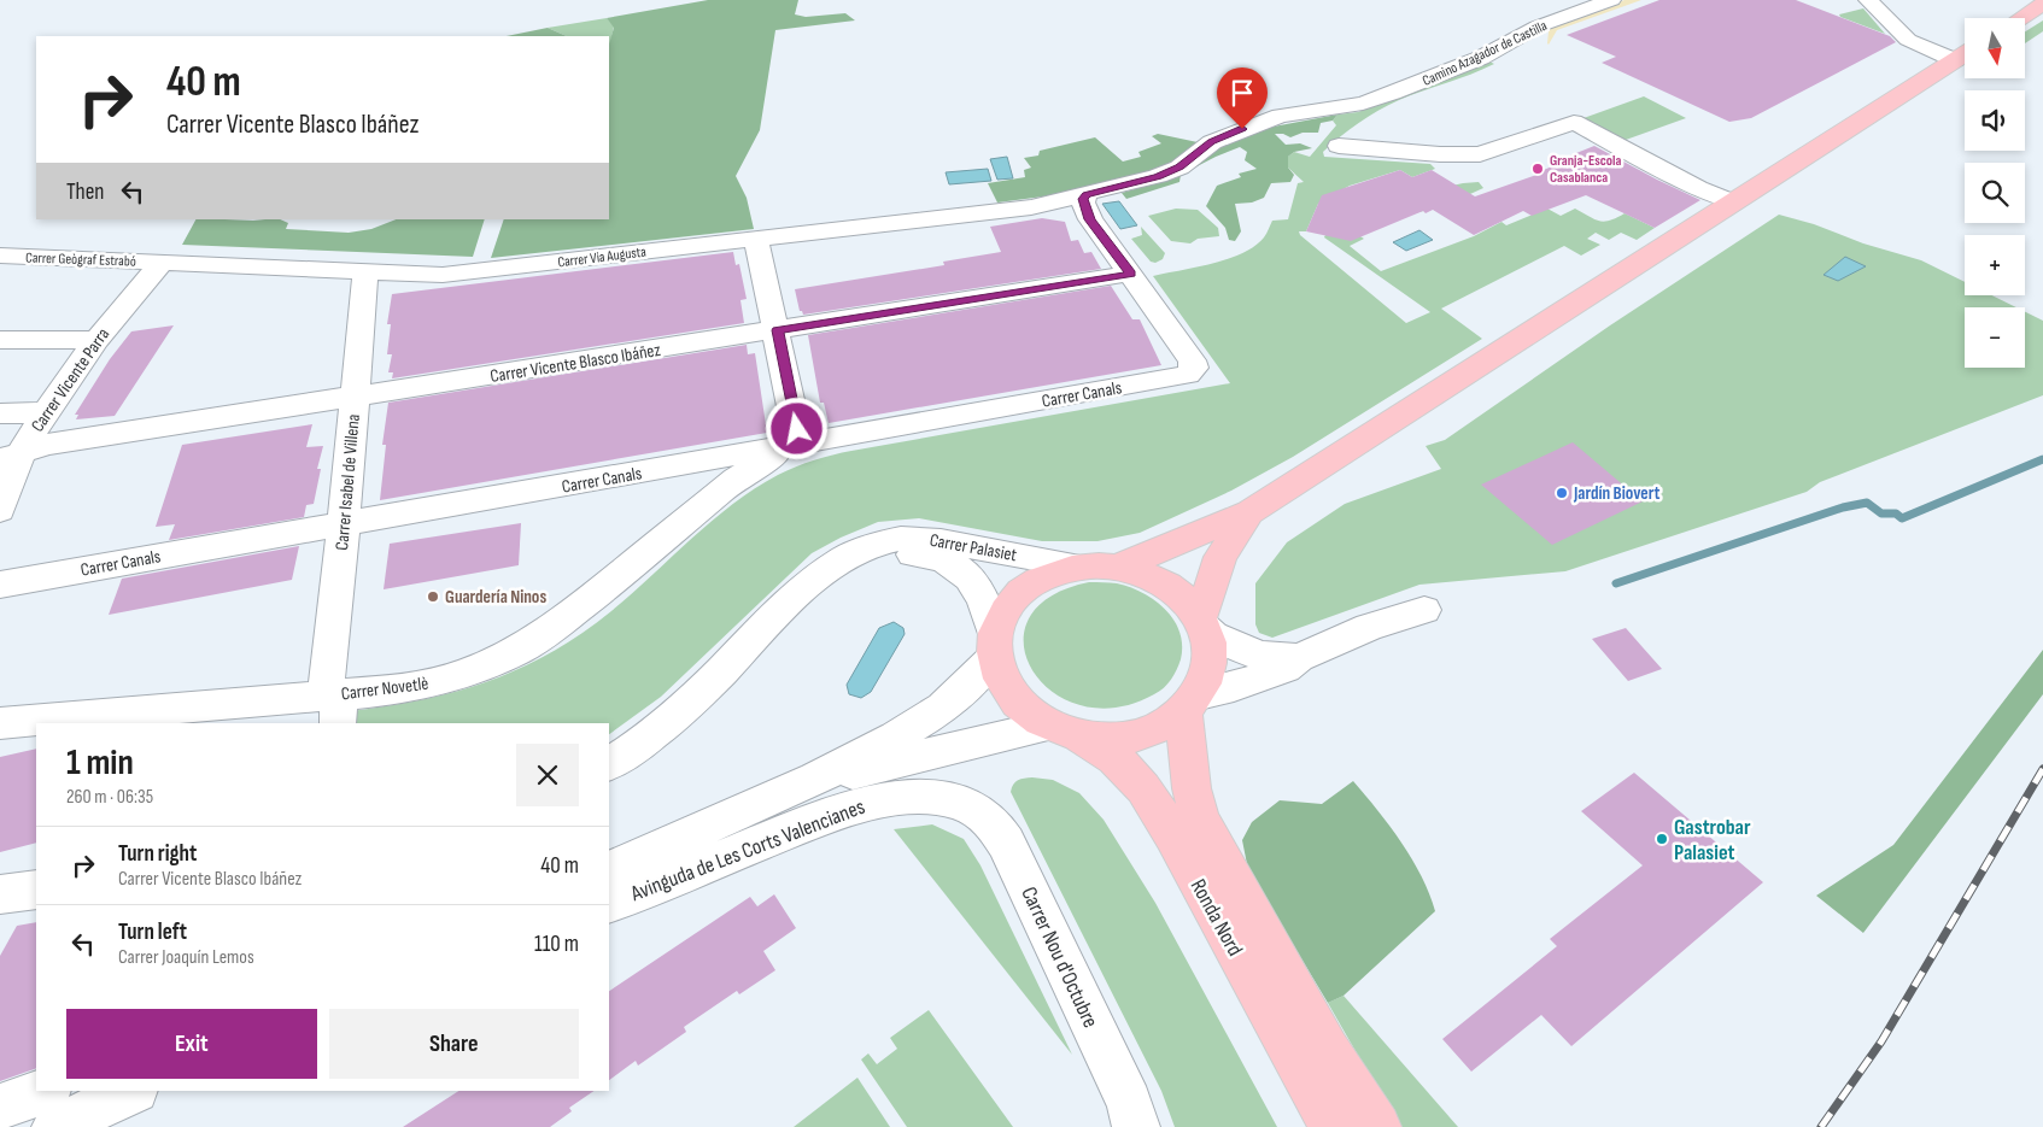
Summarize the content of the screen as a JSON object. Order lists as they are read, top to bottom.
{
  "streets": {
    "main road": ["Ronda Nord"],
    "street": [
      "Camino Azagador de Castilla",
      "Carrer Via Augusta",
      "Carrer Geògraf Estrabó",
      "Carrer Vicente Blasco Ibáñez",
      "Carrer Vicente Parra",
      "Carrer Canals",
      "Carrer Isabel de Villena",
      "Carrer Palasiet",
      "Carrer Novetlè",
      "Avinguda de Les Corts Valencianes",
      "Carrer Nou d'Octubre"
    ]
  },
  "crossings": [
    ["Camino Azagador de Castilla", "Carrer Via Augusta"],
    ["Carrer Via Augusta", "Carrer Geògraf Estrabó"],
    ["Carrer Via Augusta", "Carrer Vicente Parra"],
    ["Carrer Via Augusta", "Carrer Isabel de Villena"],
    ["Carrer Geògraf Estrabó", "Carrer Vicente Parra"],
    ["Carrer Vicente Blasco Ibáñez", "Carrer Vicente Parra"],
    ["Carrer Vicente Blasco Ibáñez", "Carrer Canals"],
    ["Carrer Vicente Blasco Ibáñez", "Carrer Isabel de Villena"],
    ["Carrer Canals", "Carrer Isabel de Villena"],
    ["Carrer Canals", "Carrer Novetlè"],
    ["Carrer Isabel de Villena", "Carrer Novetlè"],
    ["Carrer Palasiet", "Avinguda de Les Corts Valencianes"],
    ["Carrer Palasiet", "Ronda Nord"],
    ["Avinguda de Les Corts Valencianes", "Ronda Nord"],
    ["Avinguda de Les Corts Valencianes", "Carrer Nou d'Octubre"]
  ],
  "places": [
    "Granja-Escola Casablanca",
    "Jardín Biovert",
    "Guardería Ninos",
    "Gastrobar Palasiet"
  ],
  "north": "bottom",
  "page": {
    "map_buttons": ["+", "−"],
    "turn": ["40 m", "Carrer Vicente Blasco Ibáñez"],
    "then": "Then",
    "heading": ["1 min", "260 m · 06:35"],
    "list": [
      {
        "name": "Turn right",
        "note": "Carrer Vicente Blasco Ibáñez",
        "value": "40 m"
      },
      {
        "name": "Turn left",
        "note": "Carrer Joaquín Lemos",
        "value": "110 m"
      }
    ],
    "buttons": ["Exit", "Share"]
  }
}
